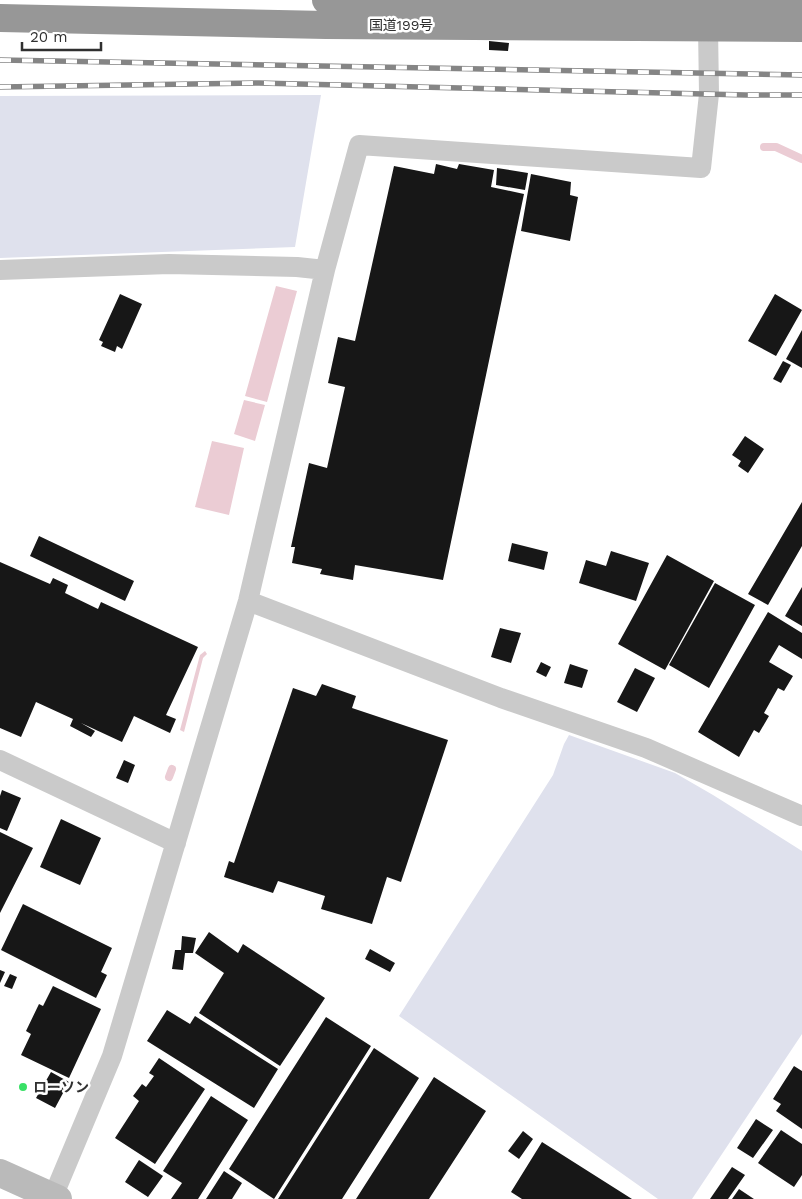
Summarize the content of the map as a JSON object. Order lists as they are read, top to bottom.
{
  "streets": {
    "highway": ["国道199号"]
  },
  "places": ["ローソン"],
  "scale_bar": "20 m"
}
